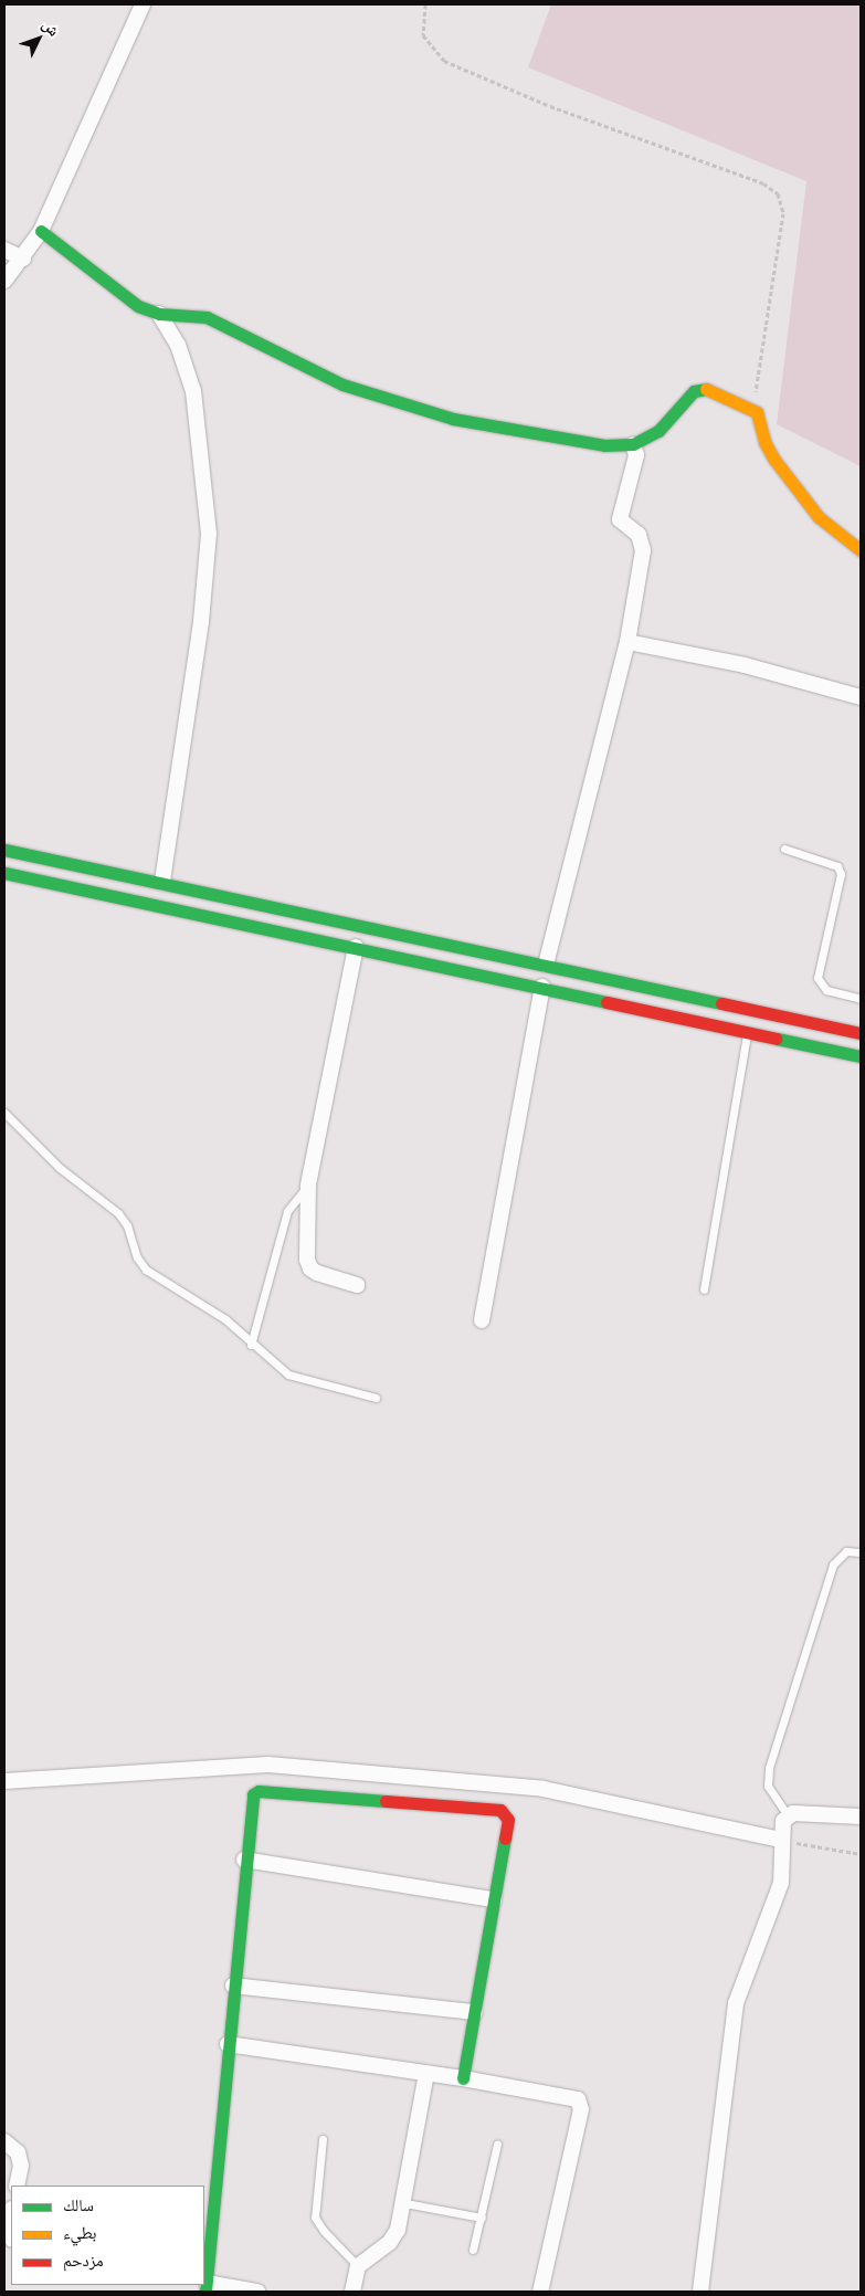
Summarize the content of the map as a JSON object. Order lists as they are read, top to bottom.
{
  "legend": ["سالك", "بطيء", "مزدحم"],
  "north": "top right"
}
